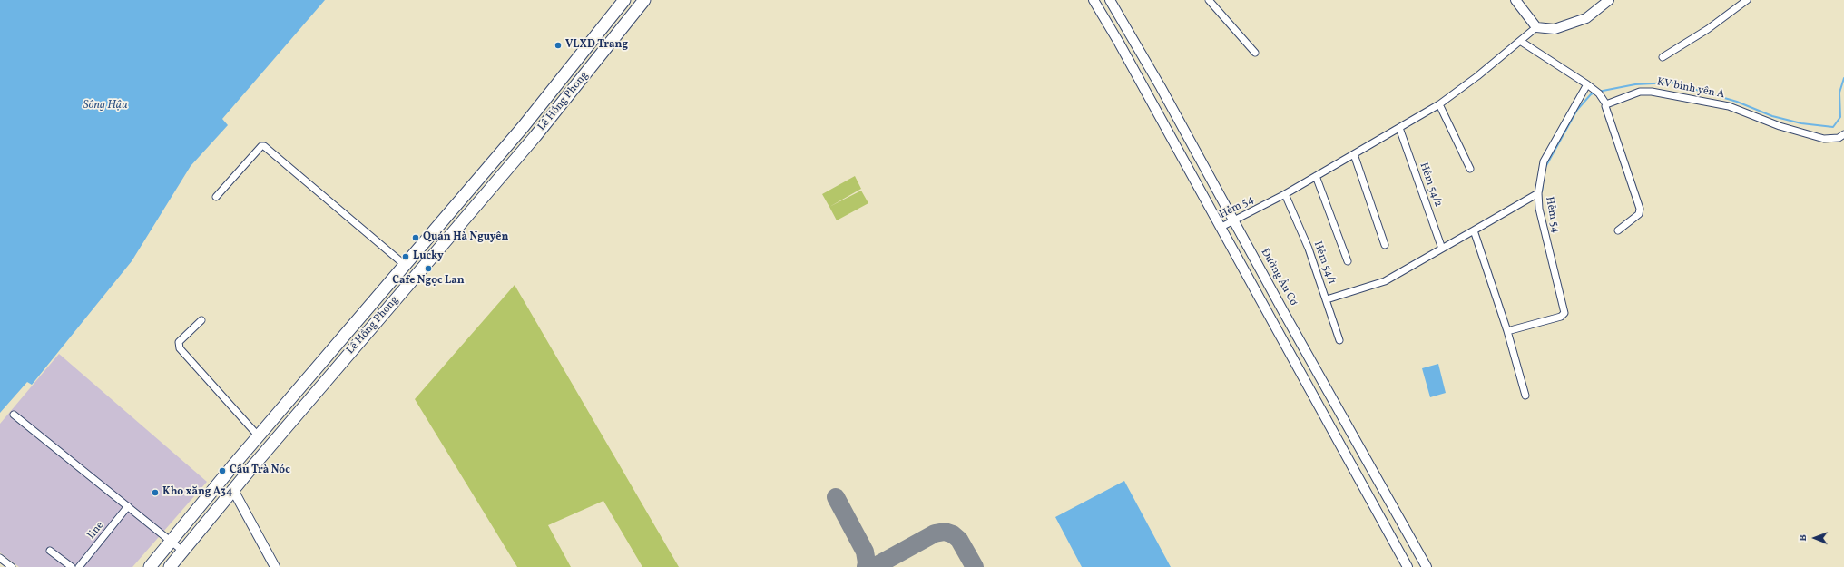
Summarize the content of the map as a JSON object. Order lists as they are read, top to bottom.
{
  "streets": {
    "highway": ["Lê Hồng Phong"],
    "street": [
      "KV bình yên A",
      "Hẻm 54/2",
      "Hẻm 54",
      "Hẻm 54/1",
      "Đường Âu Cơ",
      "line"
    ]
  },
  "crossings": [
    ["Hẻm 54/2", "Hẻm 54"],
    ["Hẻm 54", "Hẻm 54/1"],
    ["Hẻm 54", "Đường Âu Cơ"]
  ],
  "water": ["Sông Hậu"],
  "places": [
    "VLXD Trang",
    "Quán Hà Nguyên",
    "Lucky",
    "Cafe Ngọc Lan",
    "Cầu Trà Nóc",
    "Kho xăng A34"
  ],
  "north": "left"
}
